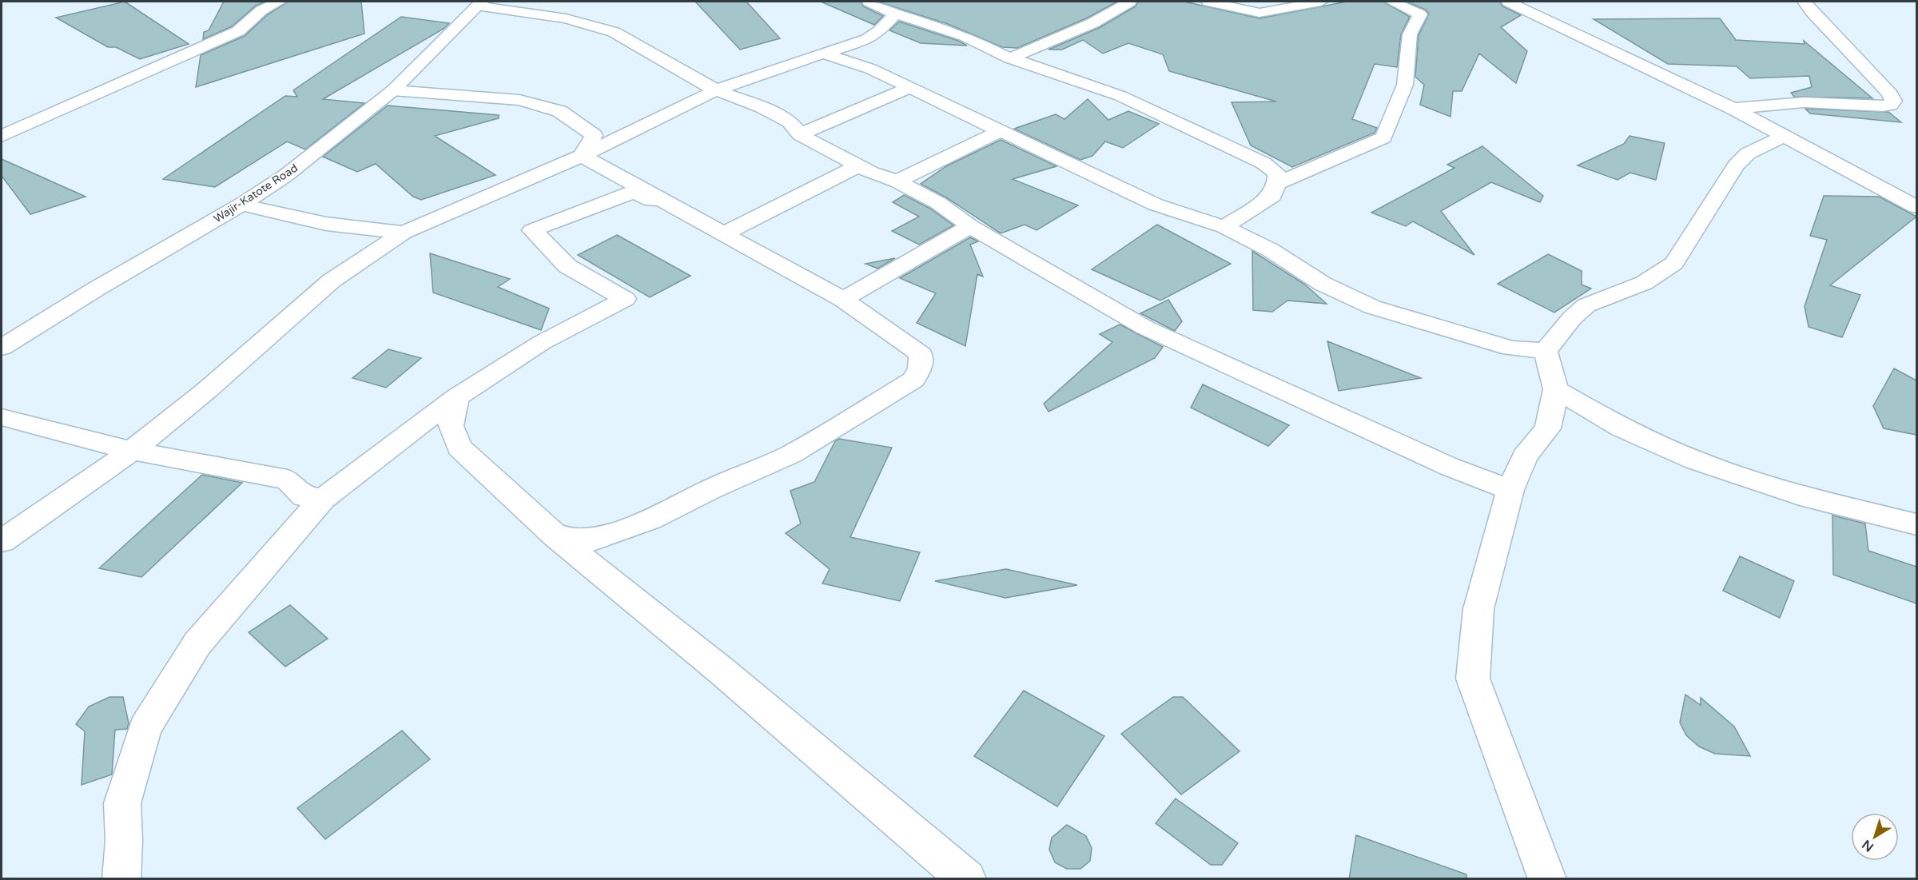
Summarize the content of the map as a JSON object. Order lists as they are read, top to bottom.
{
  "streets": {
    "street": ["Wajir-Katote Road"]
  },
  "north": "bottom left"
}
